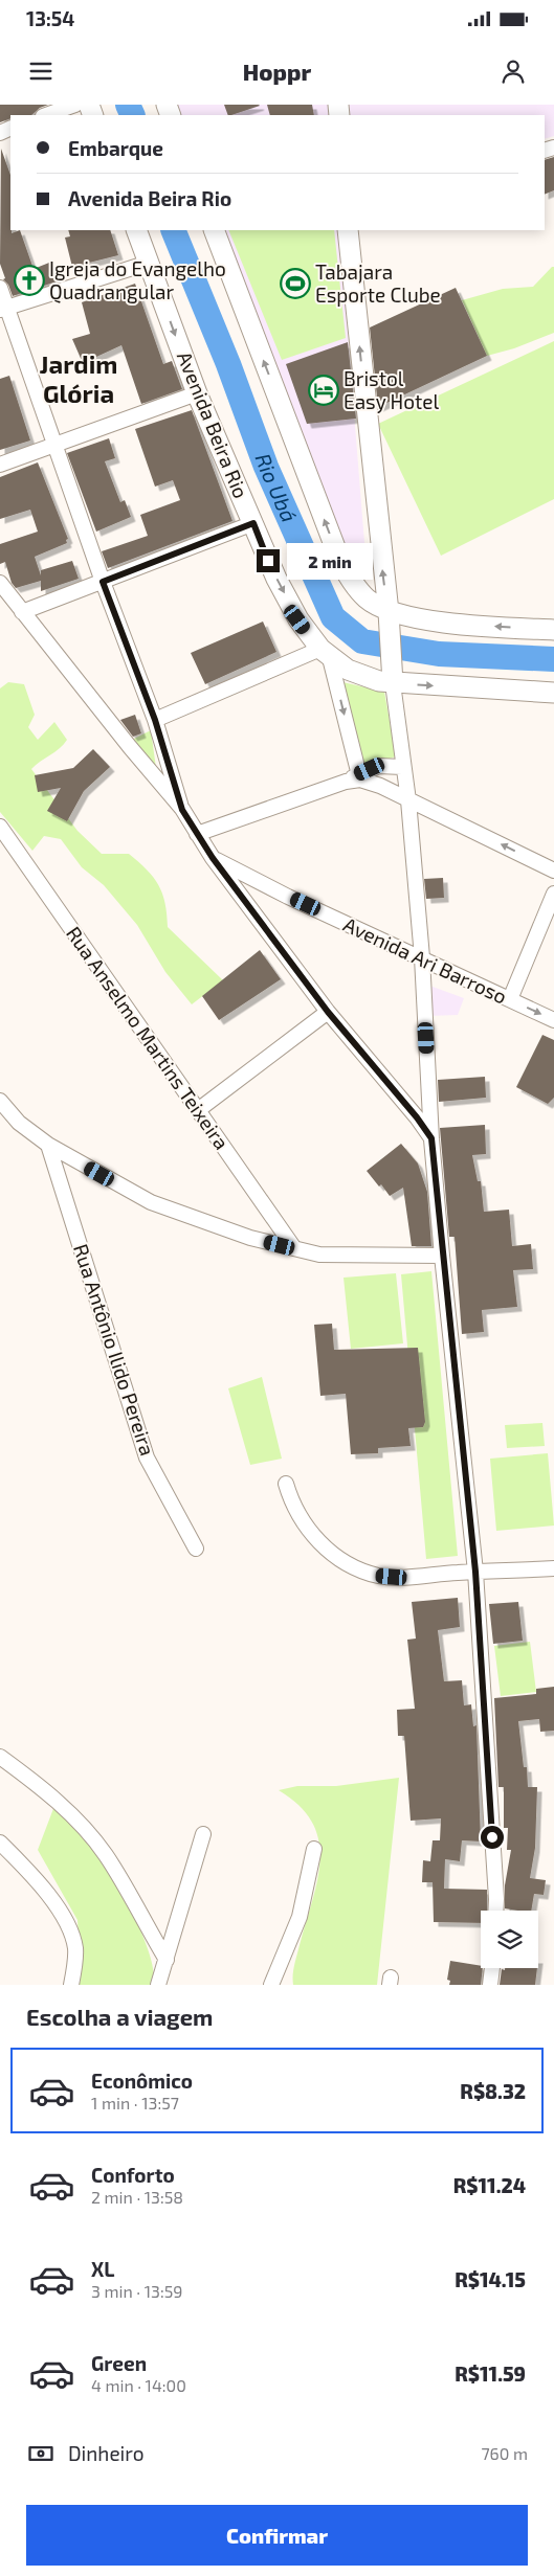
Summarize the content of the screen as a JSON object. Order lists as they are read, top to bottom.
{
  "streets": {
    "main road": ["Avenida Beira Rio"],
    "street": ["Avenida Ari Barroso", "Rua Anselmo Martins Teixeira", "Rua Antônio Ilido Pereira"]
  },
  "districts": ["Jardim Glória"],
  "water": ["Rio Ubá"],
  "places": {
    "church": ["Igreja do Evangelho Quadrangular"],
    "sports": ["Tabajara Esporte Clube"],
    "hotel": ["Bristol Easy Hotel"]
  },
  "page": {
    "status": "13:54",
    "header": "Hoppr",
    "banner": ["Embarque", "Avenida Beira Rio"],
    "bubble": "2 min",
    "heading": "Escolha a viagem",
    "list": [
      {
        "name": "Econômico",
        "note": "1 min · 13:57",
        "value": "R$8.32"
      },
      {
        "name": "Conforto",
        "note": "2 min · 13:58",
        "value": "R$11.24"
      },
      {
        "name": "XL",
        "note": "3 min · 13:59",
        "value": "R$14.15"
      },
      {
        "name": "Green",
        "note": "4 min · 14:00",
        "value": "R$11.59"
      }
    ],
    "pay": ["Dinheiro", "760 m"],
    "buttons": "Confirmar"
  }
}
